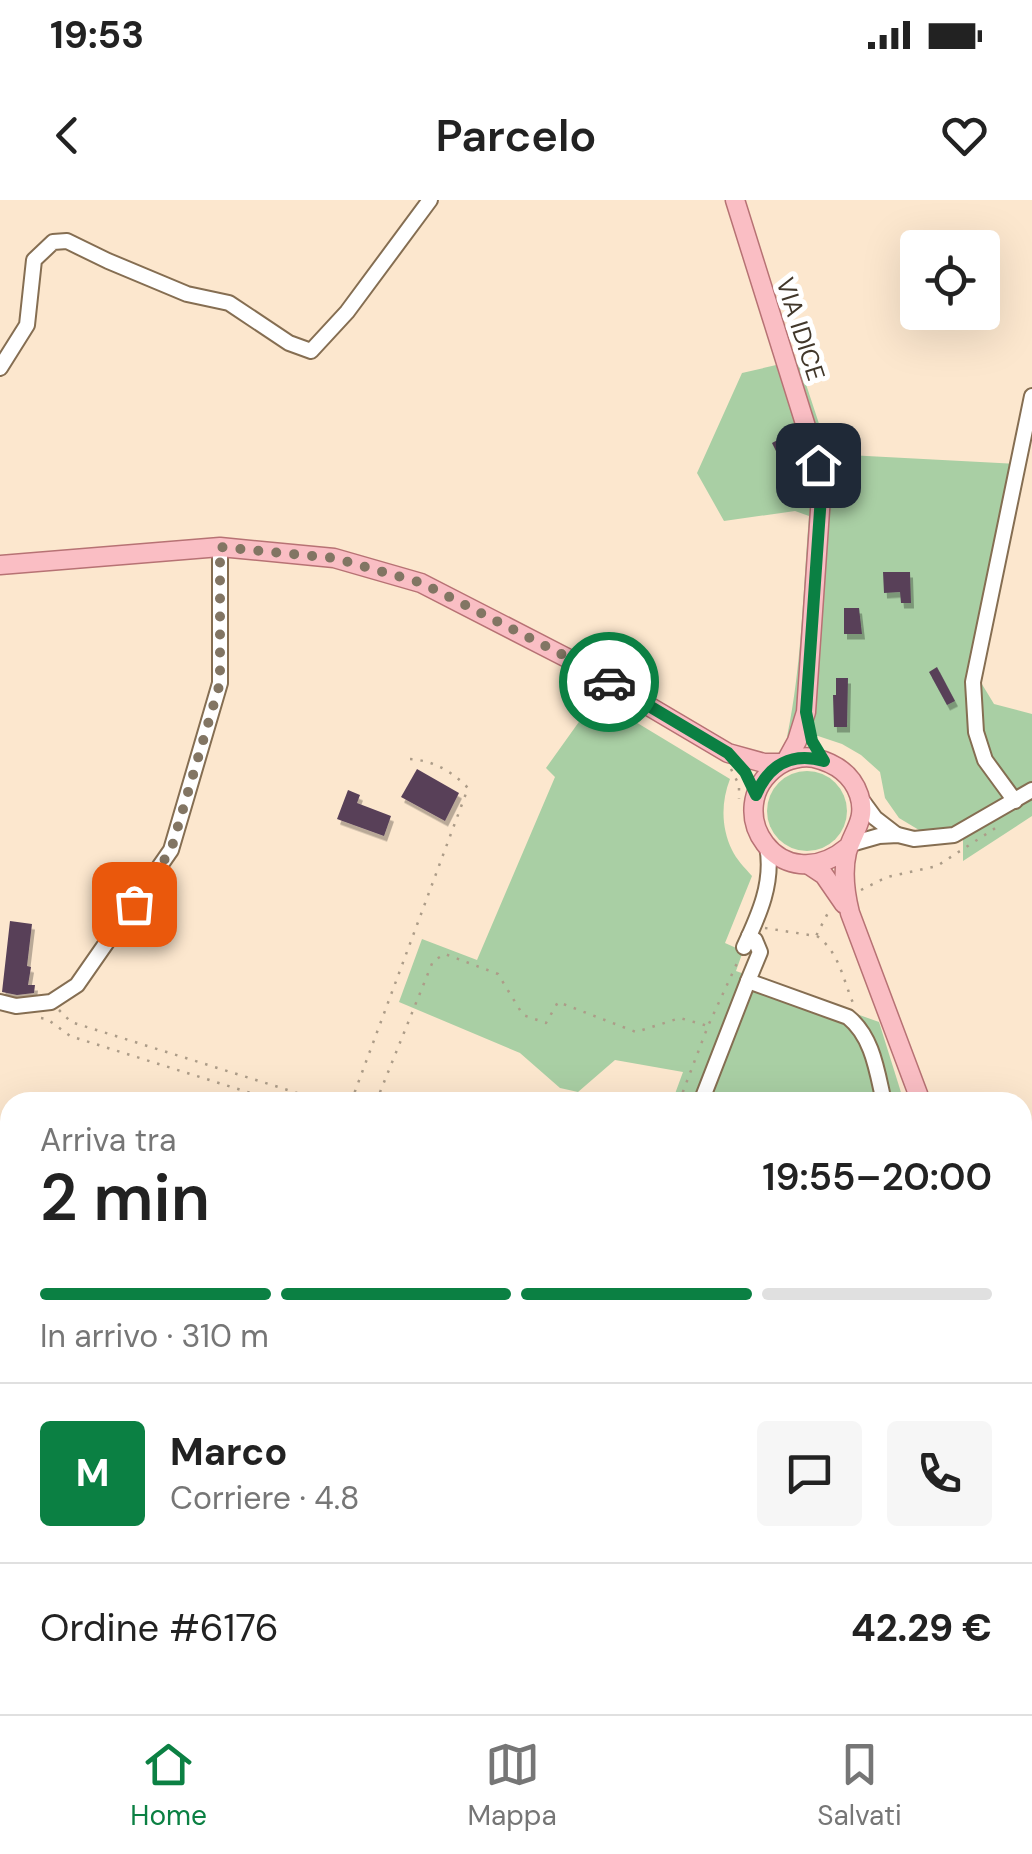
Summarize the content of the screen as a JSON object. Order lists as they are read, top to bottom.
{
  "streets": {
    "main road": ["VIA IDICE"]
  },
  "page": {
    "status": "19:53",
    "header": "Parcelo",
    "heading": ["2 min", "Arriva tra", "19:55–20:00"],
    "panel": [
      "Marco",
      "Corriere · 4.8",
      "Ordine #6176",
      "42.29 €"
    ],
    "bar": "In arrivo · 310 m",
    "round": "M",
    "tabs": ["Home", "Mappa", "Salvati"]
  }
}
